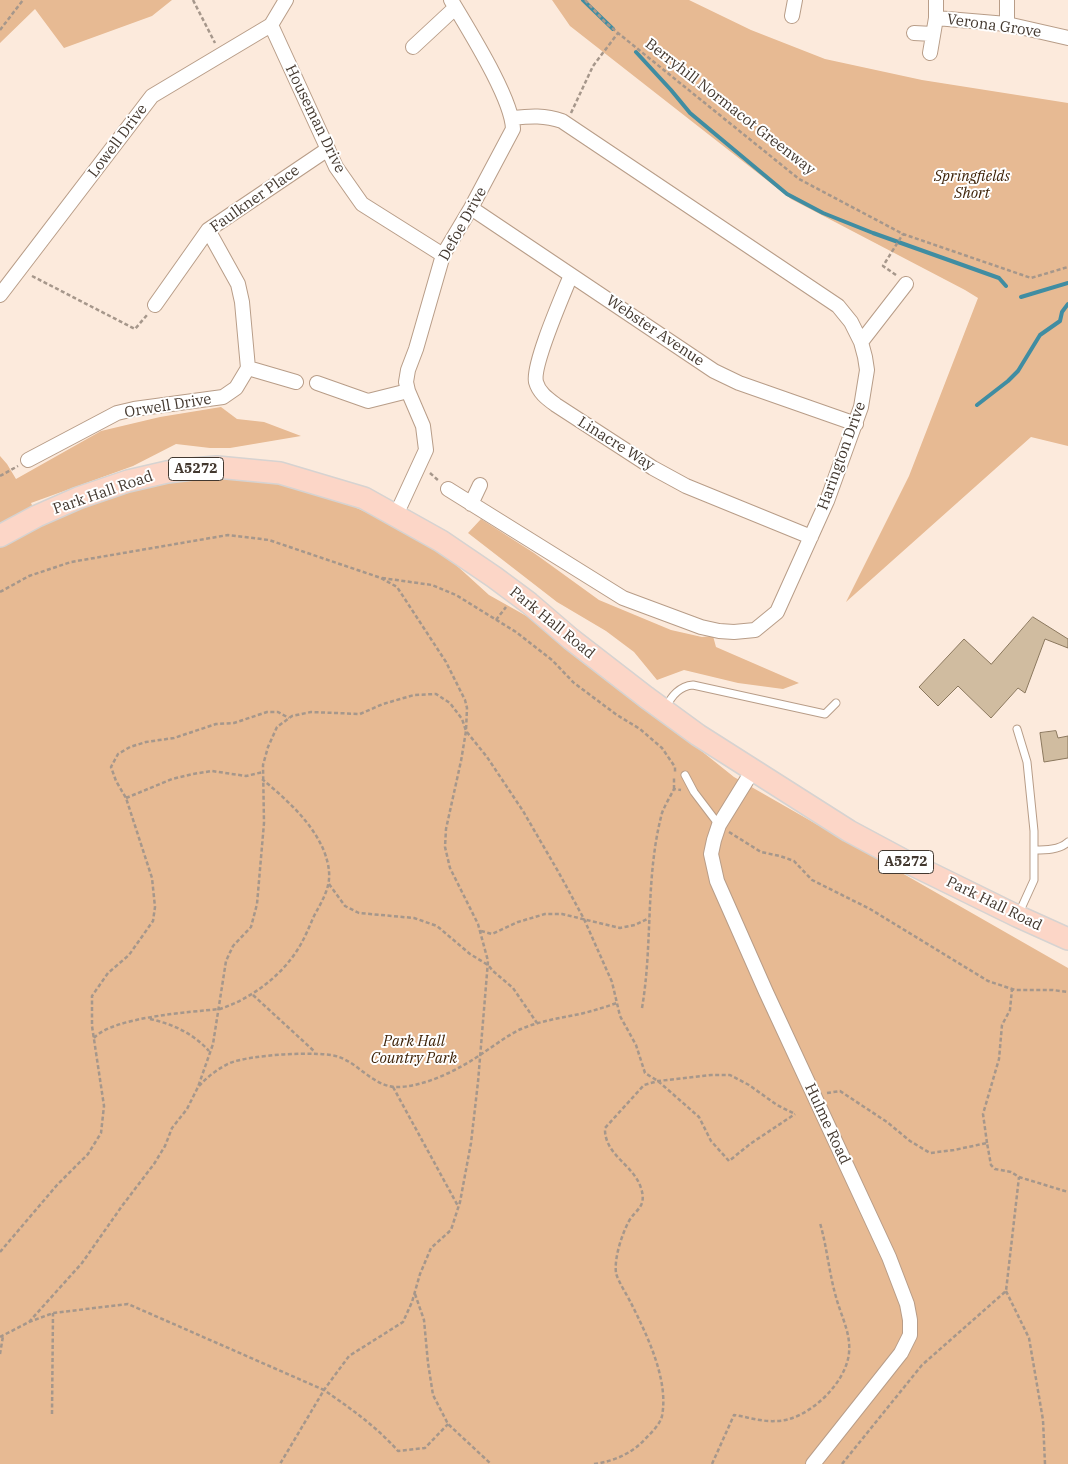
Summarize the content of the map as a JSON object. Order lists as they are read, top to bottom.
{
  "streets": {
    "main road": ["A5272", "Park Hall Road"],
    "street": [
      "Verona Grove",
      "Houseman Drive",
      "Lowell Drive",
      "Faulkner Place",
      "Defoe Drive",
      "Webster Avenue",
      "Orwell Drive",
      "Linacre Way",
      "Harington Drive",
      "Hulme Road"
    ],
    "path": ["Berryhill Normacot Greenway"]
  },
  "crossings": [
    ["Houseman Drive", "Lowell Drive"],
    ["Houseman Drive", "Faulkner Place"],
    ["Houseman Drive", "Defoe Drive"],
    ["Defoe Drive", "Webster Avenue"],
    ["Defoe Drive", "Harington Drive"],
    ["Defoe Drive", "Park Hall Road"],
    ["Webster Avenue", "Linacre Way"],
    ["Webster Avenue", "Harington Drive"],
    ["Linacre Way", "Harington Drive"],
    ["Park Hall Road", "Hulme Road"]
  ],
  "parks": ["Springfields Short", "Park Hall Country Park"]
}
